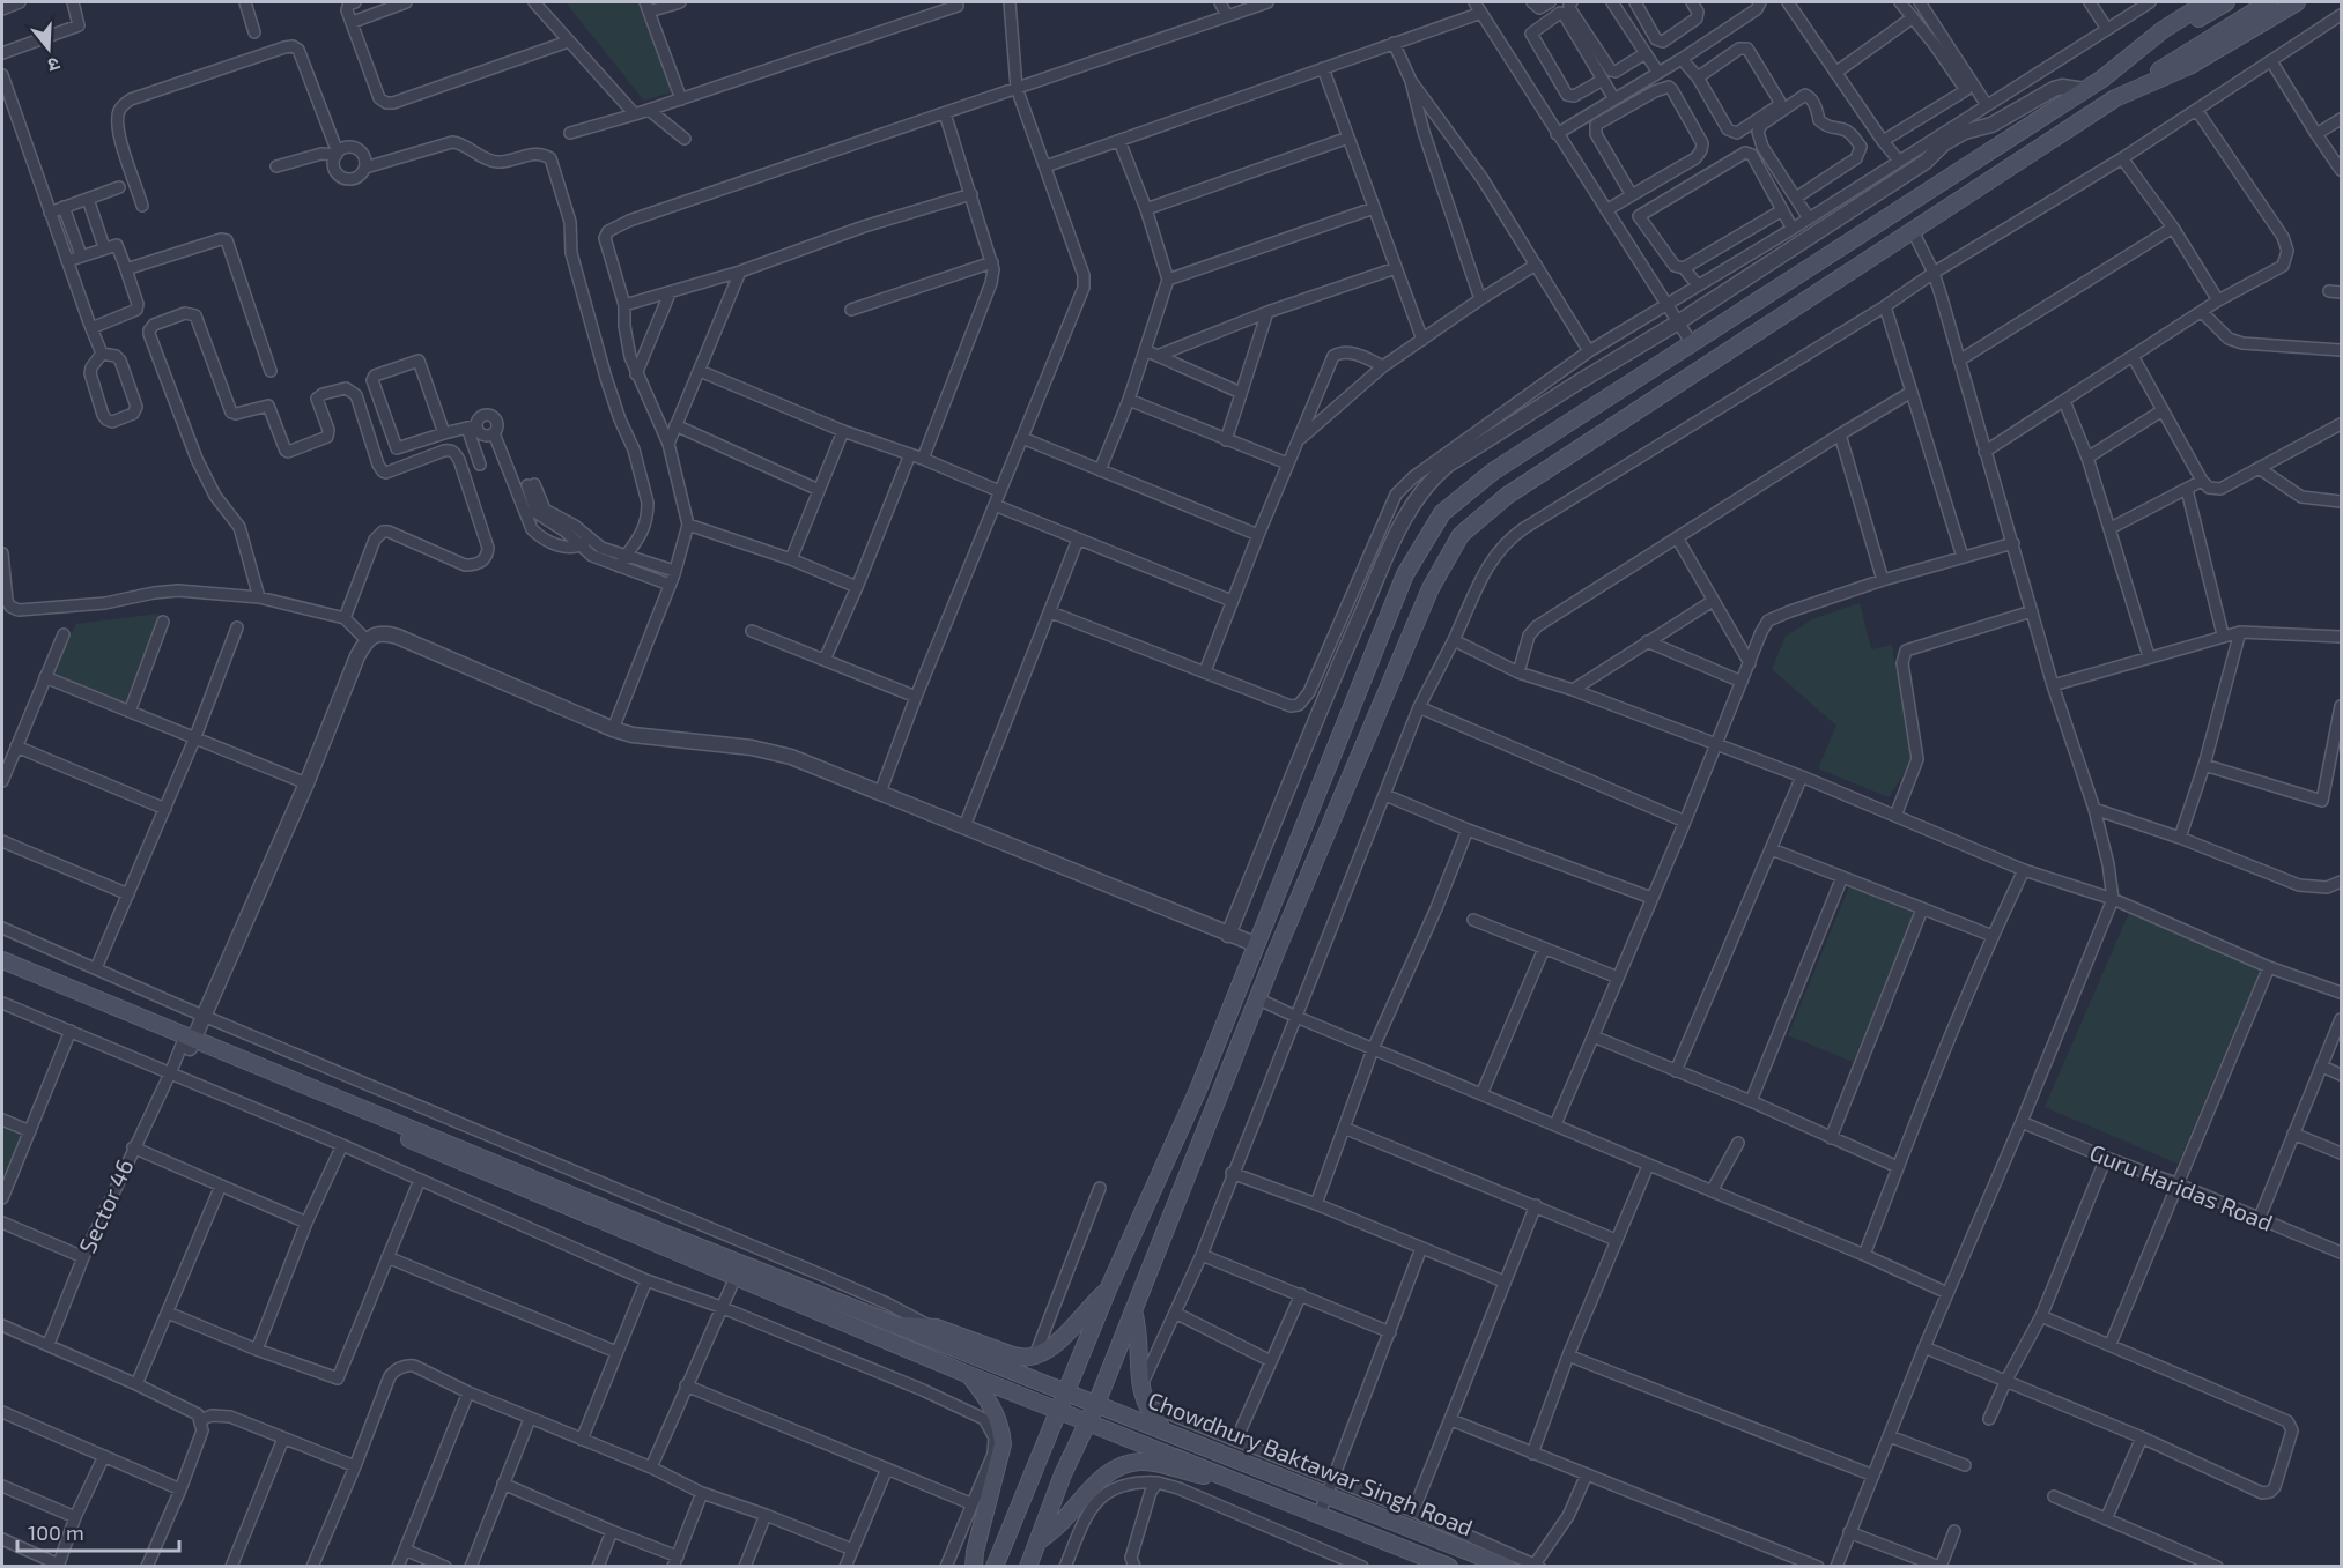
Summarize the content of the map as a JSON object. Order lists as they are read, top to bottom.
{
  "streets": {
    "main road": ["Chowdhury Baktawar Singh Road"],
    "street": ["Guru Haridas Road", "Sector 46"]
  },
  "crossings": [
    ["Sector 46", "Chowdhury Baktawar Singh Road"]
  ],
  "scale_bar": "100 m",
  "north": "bottom"
}
